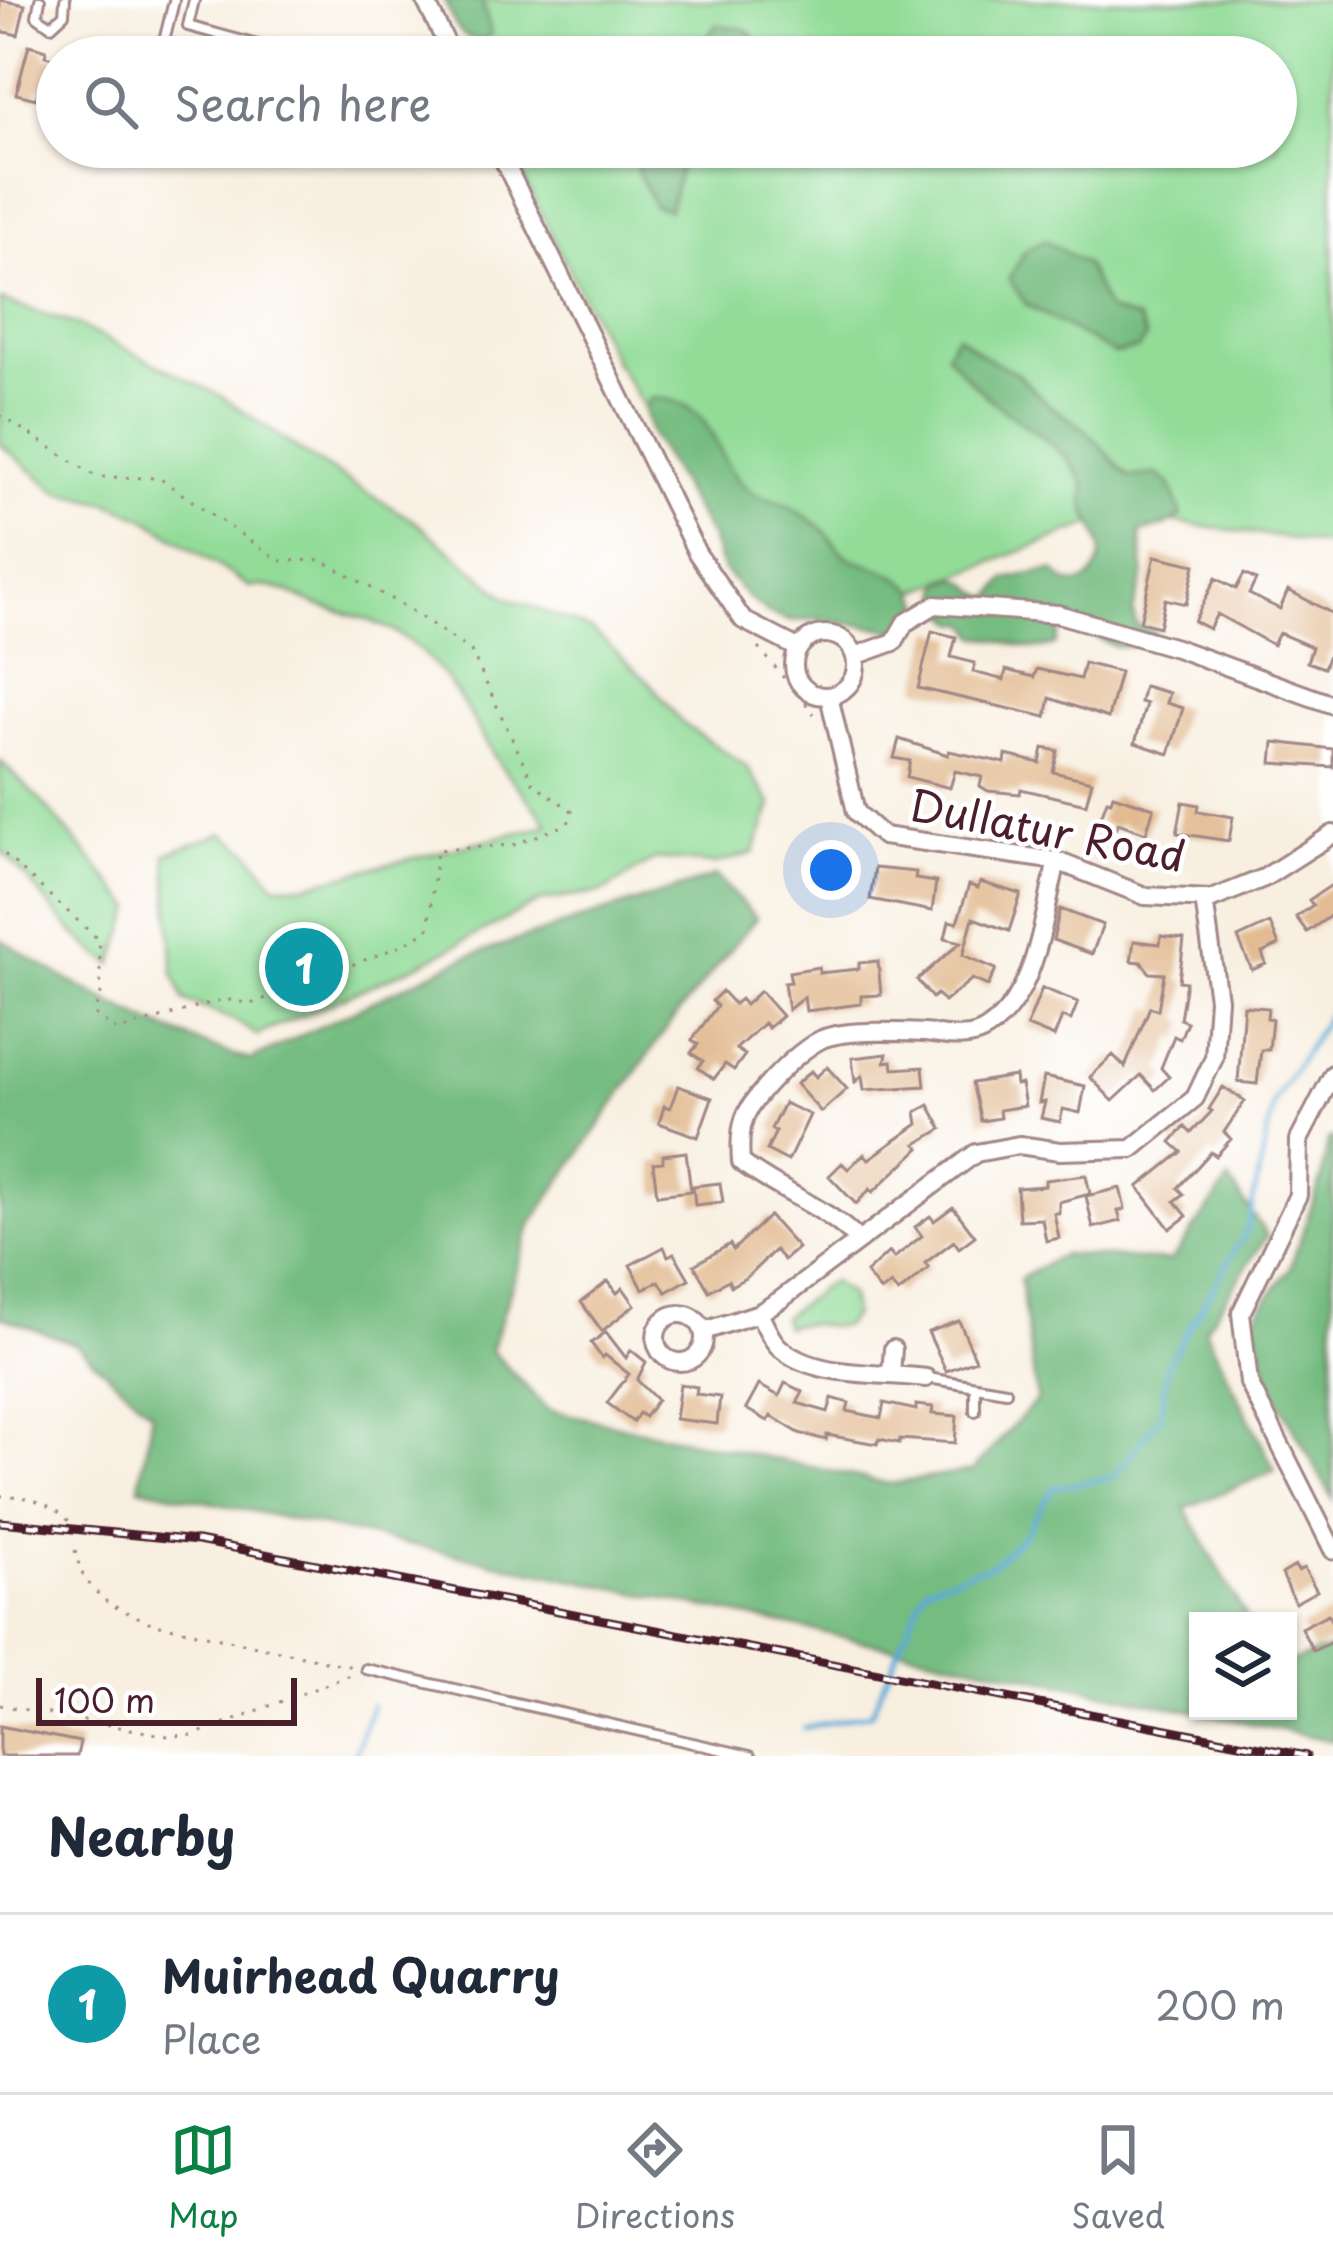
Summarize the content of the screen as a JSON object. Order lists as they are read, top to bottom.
{
  "streets": {
    "street": ["Dullatur Road"]
  },
  "scale_bar": "100 m",
  "page": {
    "search": "Search here",
    "pins": "1",
    "scale": "100 m",
    "heading": "Nearby",
    "list": [
      {
        "mark": "1",
        "name": "Muirhead Quarry",
        "note": "Place",
        "value": "200 m"
      }
    ],
    "nav": ["Map", "Directions", "Saved"]
  }
}
